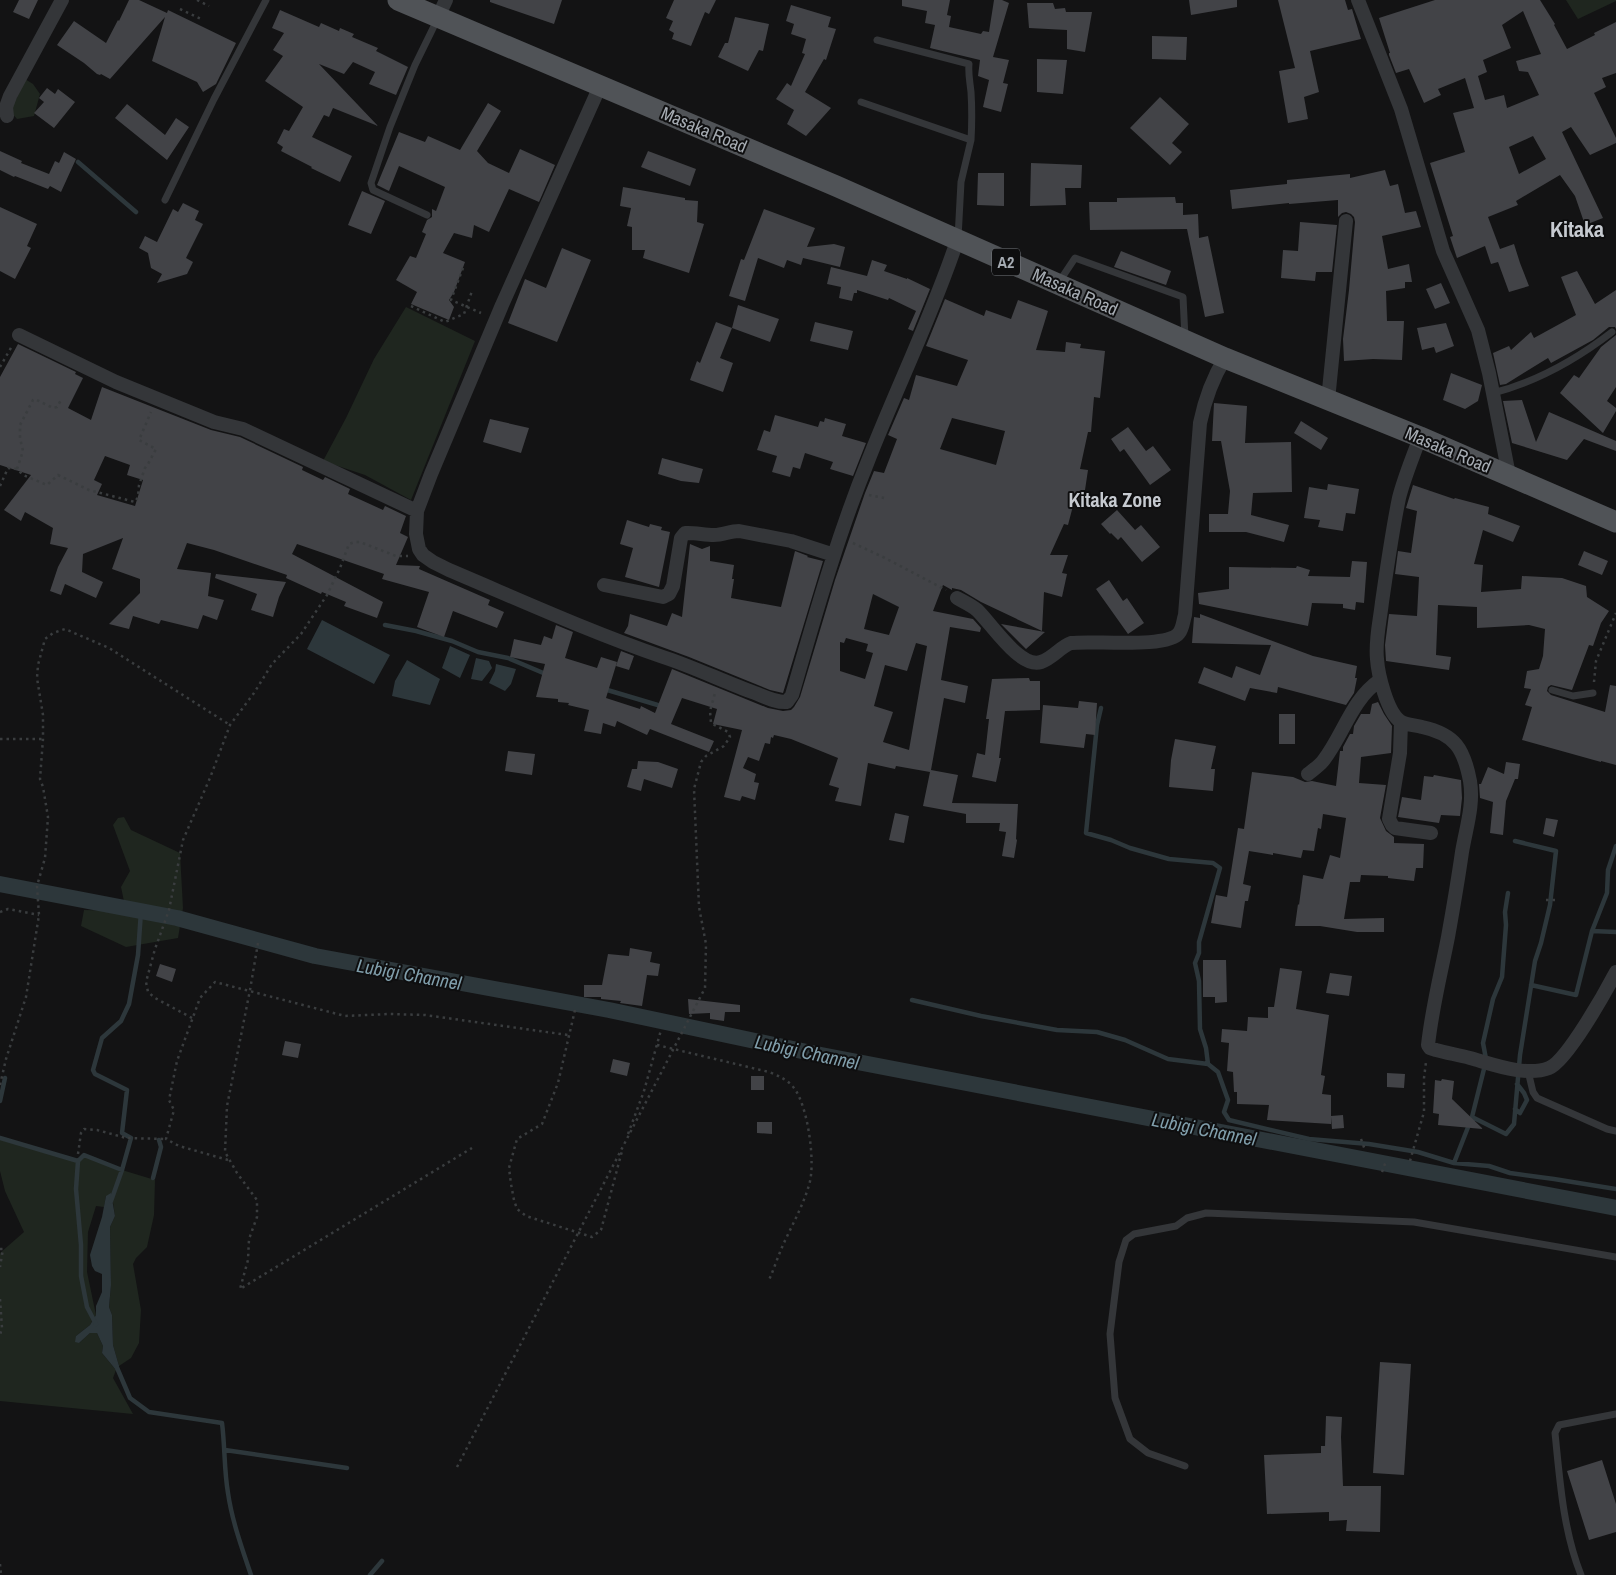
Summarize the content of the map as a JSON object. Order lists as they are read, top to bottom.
{
  "streets": {
    "main road": ["Masaka Road", "A2"]
  },
  "districts": ["Kitaka", "Kitaka Zone"],
  "water": ["Lubigi Channel"]
}
